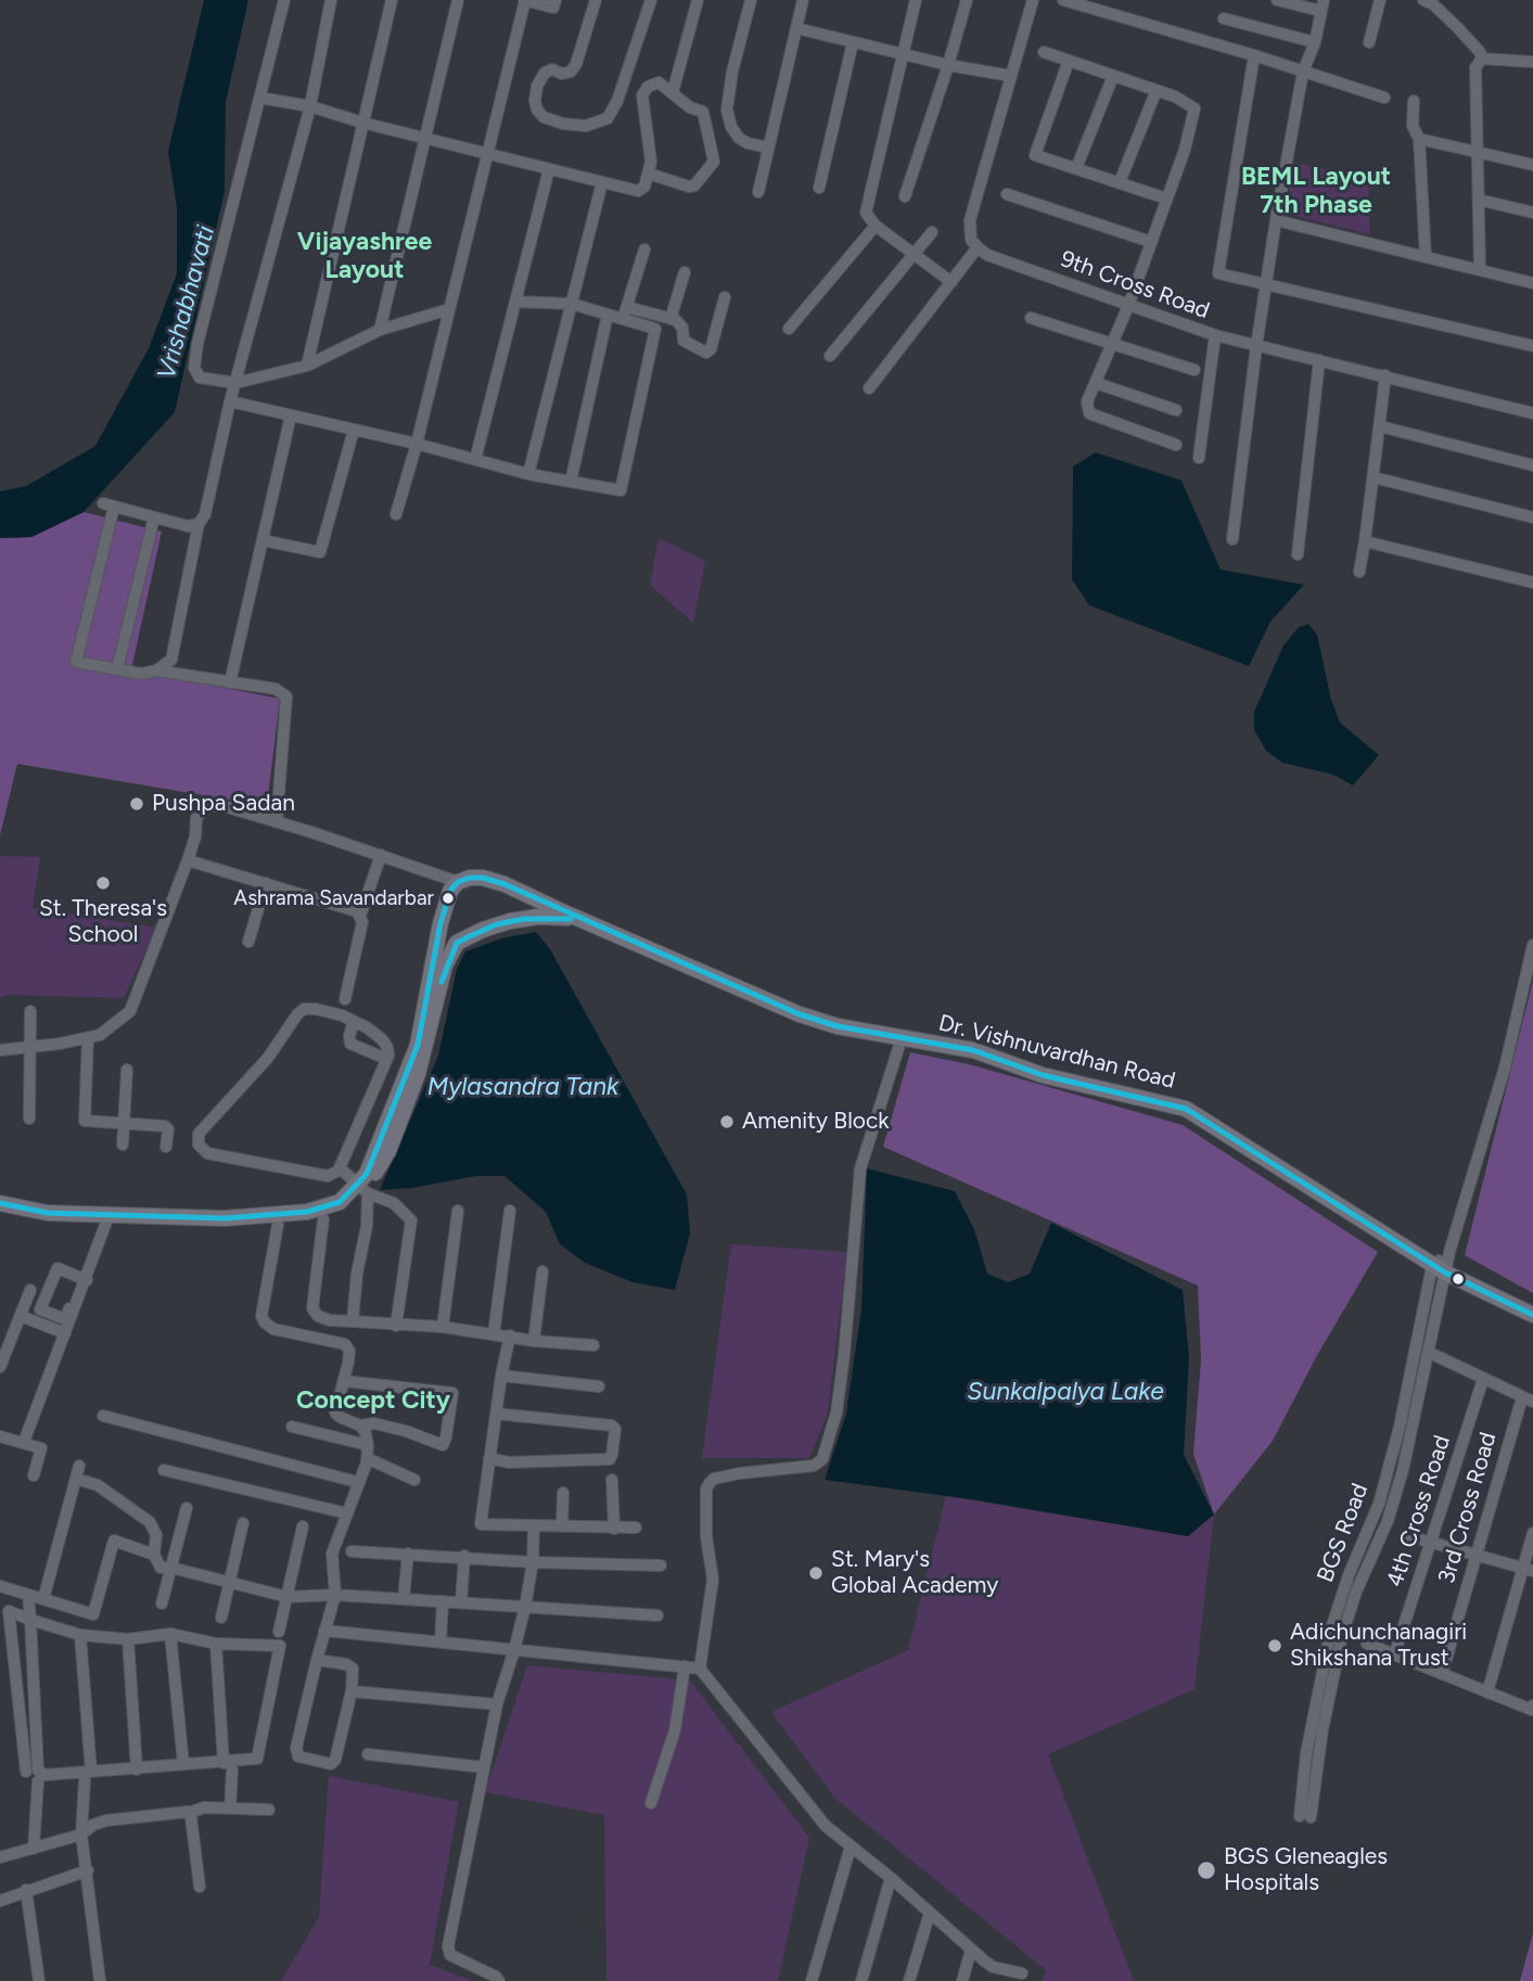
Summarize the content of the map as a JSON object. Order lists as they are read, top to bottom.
{
  "streets": {
    "main road": ["Dr. Vishnuvardhan Road"],
    "street": [
      "9th Cross Road",
      "3rd Cross Road",
      "4th Cross Road",
      "BGS Road"
    ]
  },
  "crossings": [
    ["Dr. Vishnuvardhan Road", "BGS Road"]
  ],
  "districts": ["BEML Layout 7th Phase", "Vijayashree Layout", "Concept City"],
  "water": ["Vrishabhavati", "Mylasandra Tank", "Sunkalpalya Lake"],
  "places": [
    "Pushpa Sadan",
    "St. Theresa's School",
    "Ashrama Savandarbar",
    "Amenity Block",
    "St. Mary's Global Academy",
    "Adichunchanagiri Shikshana Trust",
    "BGS Gleneagles Hospitals"
  ]
}
